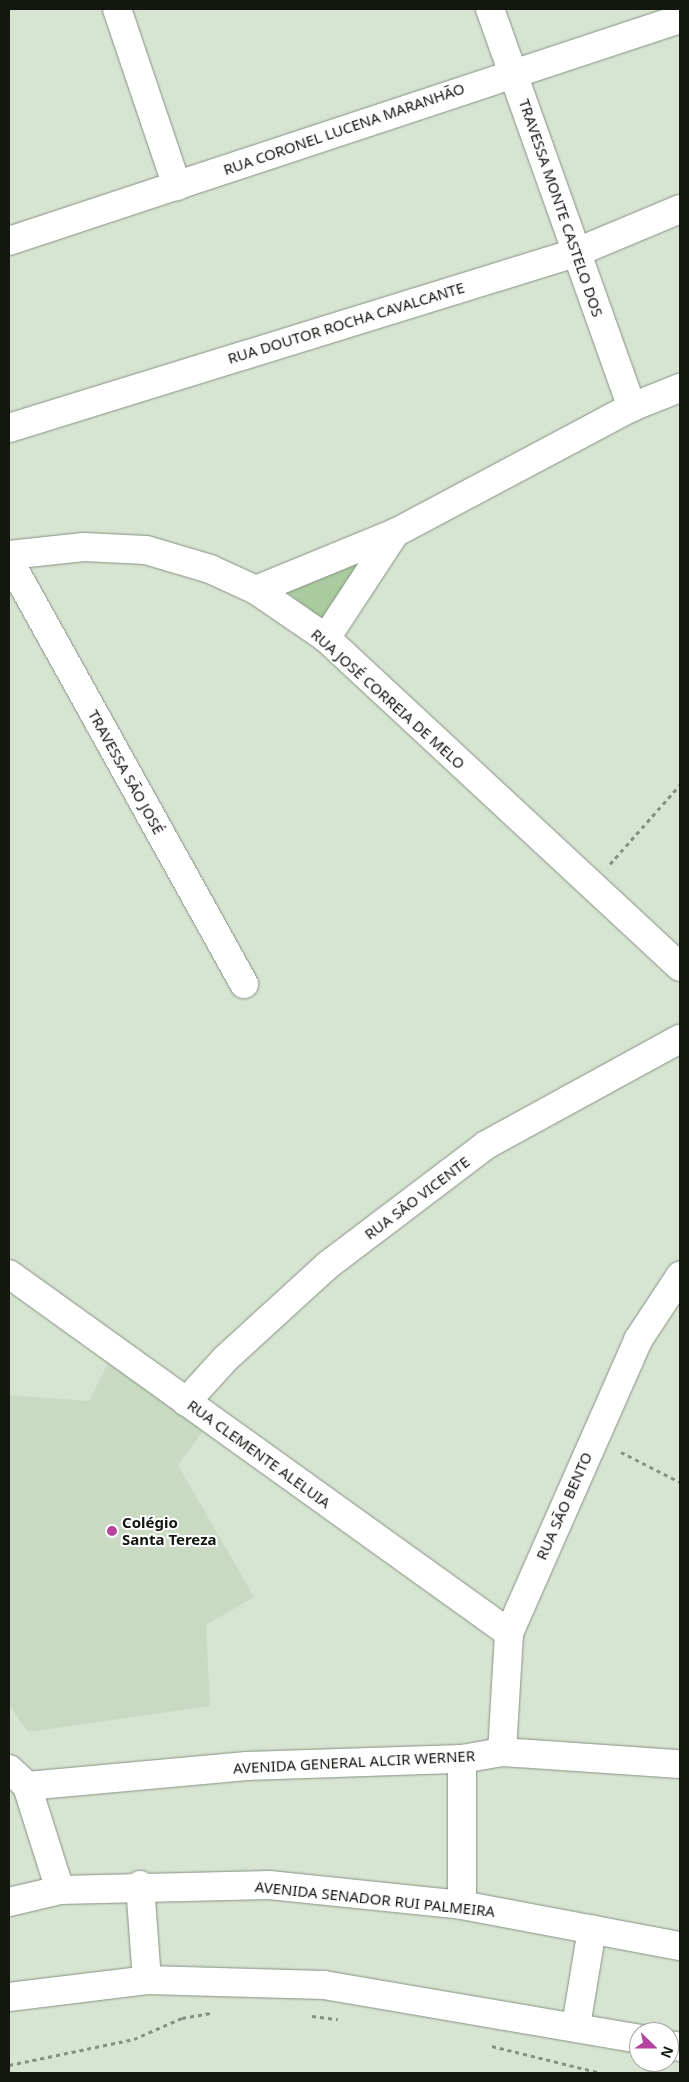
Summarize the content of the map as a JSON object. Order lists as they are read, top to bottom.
{
  "streets": {
    "street": [
      "RUA CORONEL LUCENA MARANHÃO",
      "TRAVESSA MONTE CASTELO DOS",
      "RUA DOUTOR ROCHA CAVALCANTE",
      "RUA JOSÉ CORREIA DE MELO",
      "TRAVESSA SÃO JOSÉ",
      "RUA SÃO VICENTE",
      "RUA CLEMENTE ALELUIA",
      "RUA SÃO BENTO",
      "AVENIDA GENERAL ALCIR WERNER",
      "AVENIDA SENADOR RUI PALMEIRA"
    ]
  },
  "crossings": [
    ["RUA CORONEL LUCENA MARANHÃO", "TRAVESSA MONTE CASTELO DOS"],
    ["TRAVESSA MONTE CASTELO DOS", "RUA DOUTOR ROCHA CAVALCANTE"],
    ["RUA SÃO VICENTE", "RUA CLEMENTE ALELUIA"],
    ["RUA CLEMENTE ALELUIA", "RUA SÃO BENTO"],
    ["RUA SÃO BENTO", "AVENIDA GENERAL ALCIR WERNER"]
  ],
  "places": ["Colégio Santa Tereza"],
  "north": "right"
}
